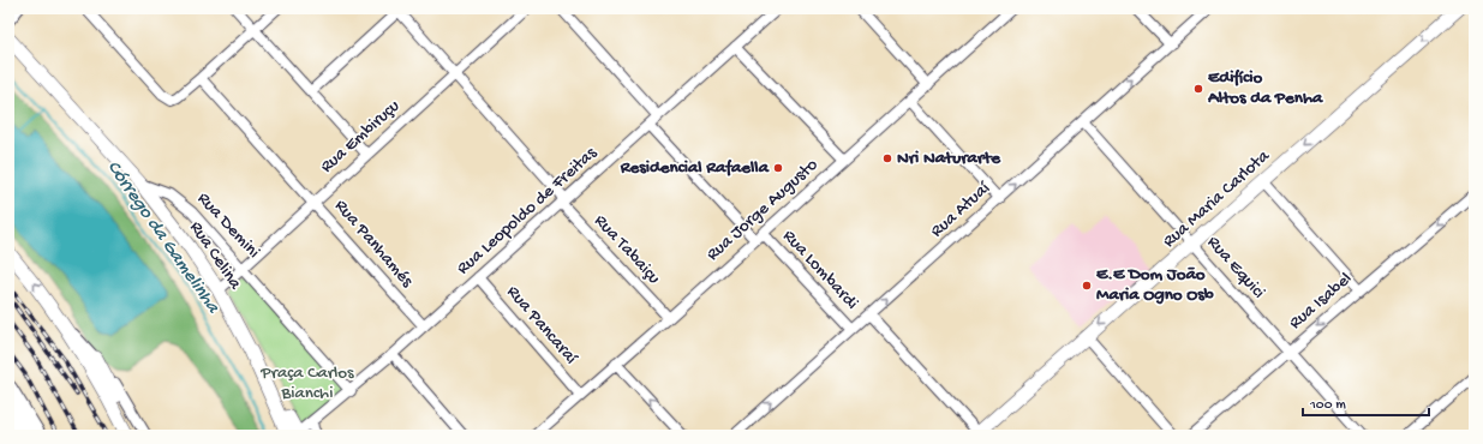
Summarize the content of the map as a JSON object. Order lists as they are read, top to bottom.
{
  "streets": {
    "street": [
      "Rua Embiruçu",
      "Rua Maria Carlota",
      "Rua Jorge Augusto",
      "Rua Atuaí",
      "Rua Leopoldo de Freitas",
      "Rua Demini",
      "Rua Panhamés",
      "Rua Tabaiçu",
      "Rua Celina",
      "Rua Equici",
      "Rua Lombardi",
      "Rua Isabel",
      "Rua Pancaraí"
    ]
  },
  "crossings": [
    ["Rua Embiruçu", "Rua Demini"],
    ["Rua Embiruçu", "Rua Panhamés"],
    ["Rua Embiruçu", "Rua Tabaiçu"],
    ["Rua Embiruçu", "Rua Celina"],
    ["Rua Maria Carlota", "Rua Equici"],
    ["Rua Jorge Augusto", "Rua Tabaiçu"],
    ["Rua Jorge Augusto", "Rua Lombardi"],
    ["Rua Jorge Augusto", "Rua Pancaraí"],
    ["Rua Atuaí", "Rua Equici"],
    ["Rua Atuaí", "Rua Lombardi"],
    ["Rua Leopoldo de Freitas", "Rua Demini"],
    ["Rua Leopoldo de Freitas", "Rua Panhamés"],
    ["Rua Leopoldo de Freitas", "Rua Tabaiçu"],
    ["Rua Leopoldo de Freitas", "Rua Celina"],
    ["Rua Leopoldo de Freitas", "Rua Lombardi"],
    ["Rua Leopoldo de Freitas", "Rua Pancaraí"],
    ["Rua Demini", "Rua Celina"],
    ["Rua Equici", "Rua Isabel"]
  ],
  "one_way": ["Rua Maria Carlota", "Rua Atuaí", "Rua Isabel"],
  "water": ["Córrego da Gamelinha"],
  "parks": ["Praça Carlos Bianchi"],
  "places": [
    "Edifício Altos da Penha",
    "Nri Naturarte",
    "Residencial Rafaella",
    "E.E Dom João Maria Ogno Osb"
  ],
  "scale_bar": "100 m"
}
